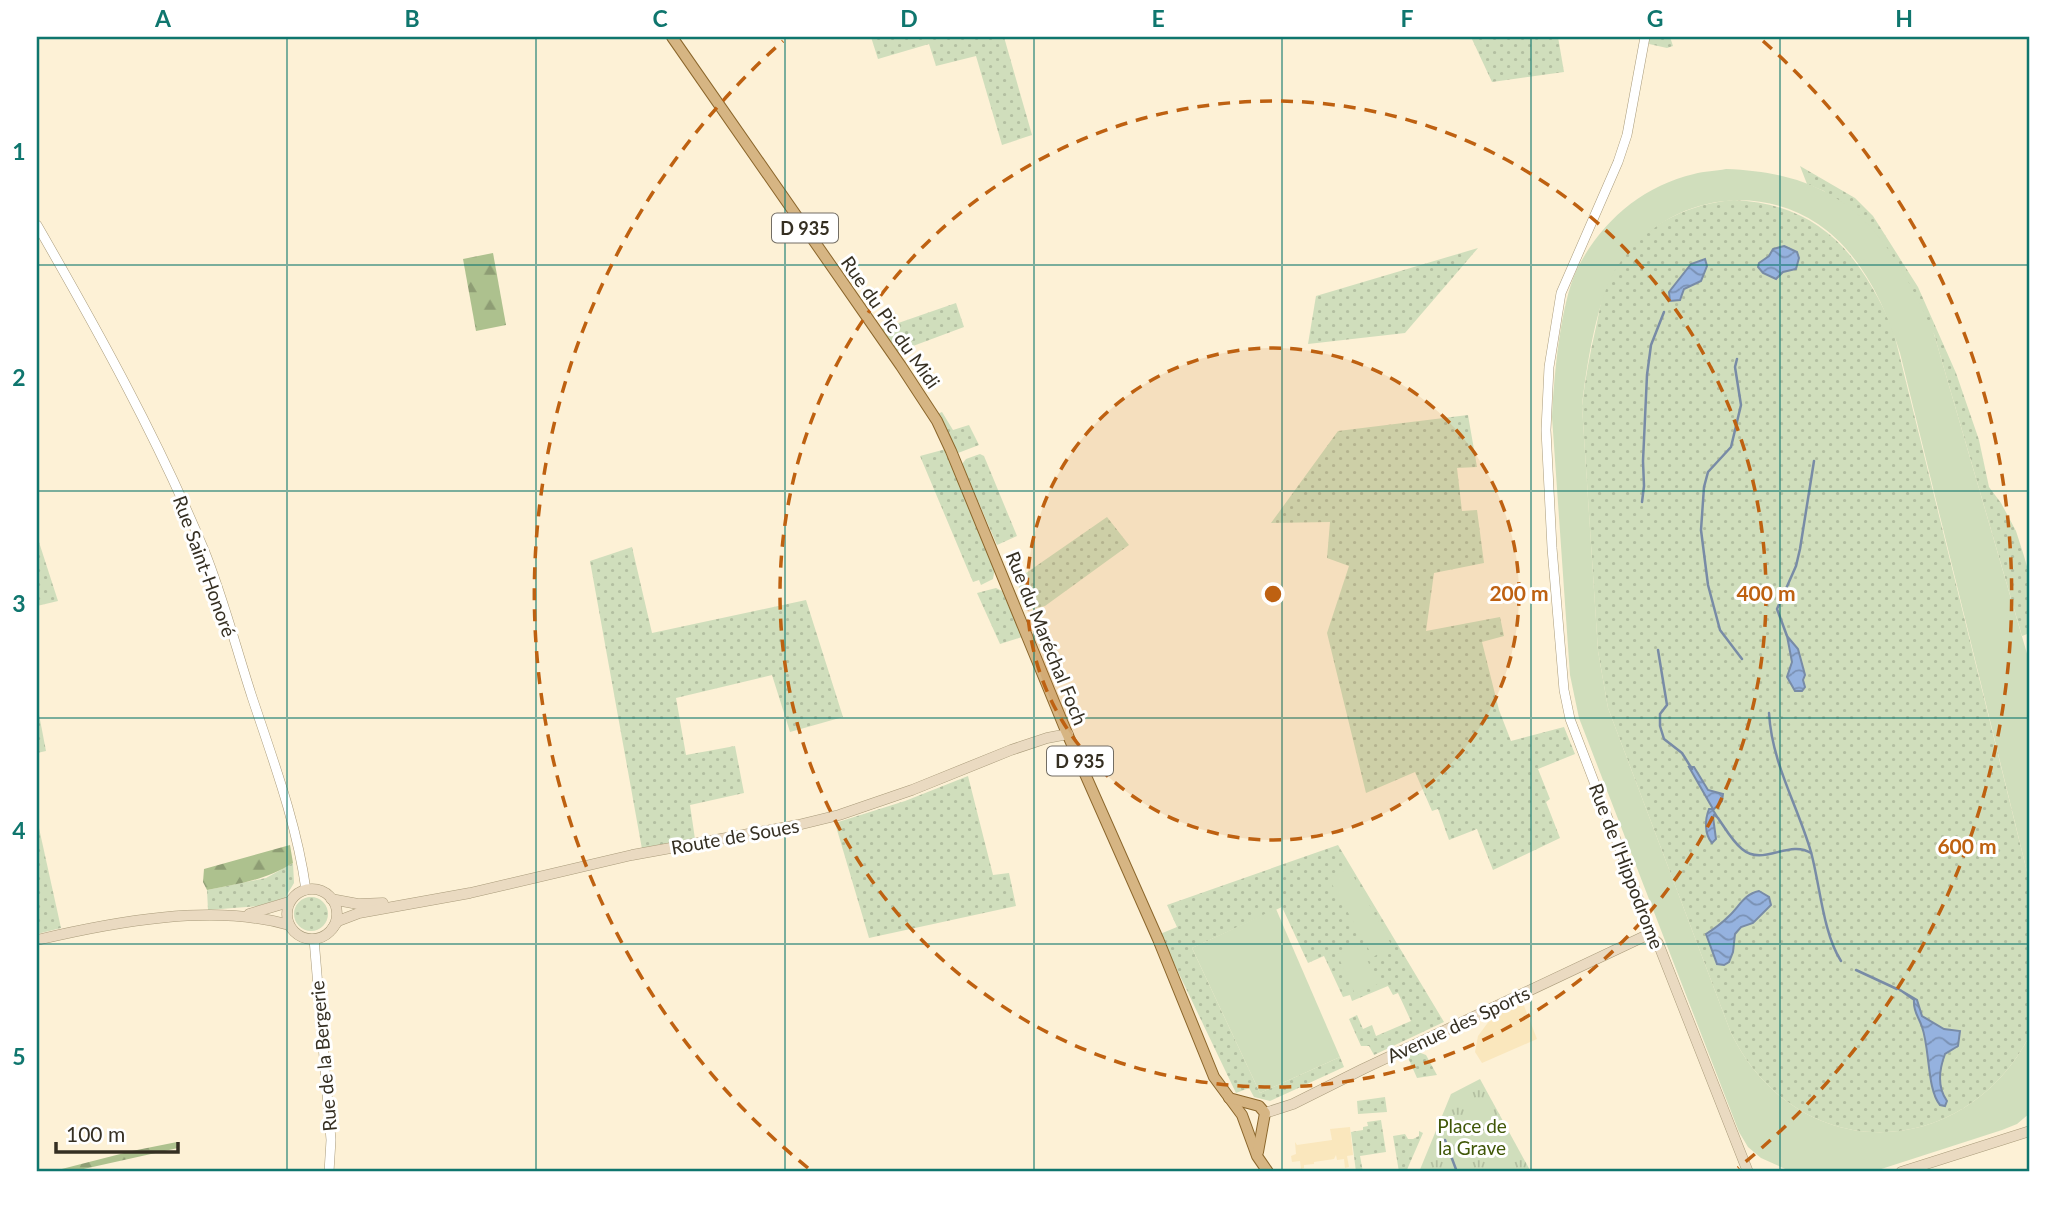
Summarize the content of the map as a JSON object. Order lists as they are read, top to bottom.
{
  "streets": {
    "main road": [
      "D 935",
      "Rue du Pic du Midi",
      "Rue du Maréchal Foch",
      "Route de Soues",
      "Rue de l'Hippodrome",
      "Avenue des Sports"
    ],
    "street": ["Rue Saint-Honoré", "Rue de la Bergerie"]
  },
  "crossings": [
    ["Rue du Pic du Midi", "Rue du Maréchal Foch"],
    ["Rue Saint-Honoré", "Route de Soues"],
    ["Rue Saint-Honoré", "Rue de la Bergerie"],
    ["Rue du Maréchal Foch", "Route de Soues"],
    ["Rue du Maréchal Foch", "Avenue des Sports"],
    ["Route de Soues", "Rue de la Bergerie"],
    ["Rue de l'Hippodrome", "Avenue des Sports"]
  ],
  "parks": ["Place de la Grave"],
  "scale_bar": "100 m",
  "grid": {
    "columns": [
      "A",
      "B",
      "C",
      "D",
      "E",
      "F",
      "G",
      "H"
    ],
    "rows": [
      "1",
      "2",
      "3",
      "4",
      "5"
    ]
  },
  "rings": ["200 m", "400 m", "600 m"]
}
